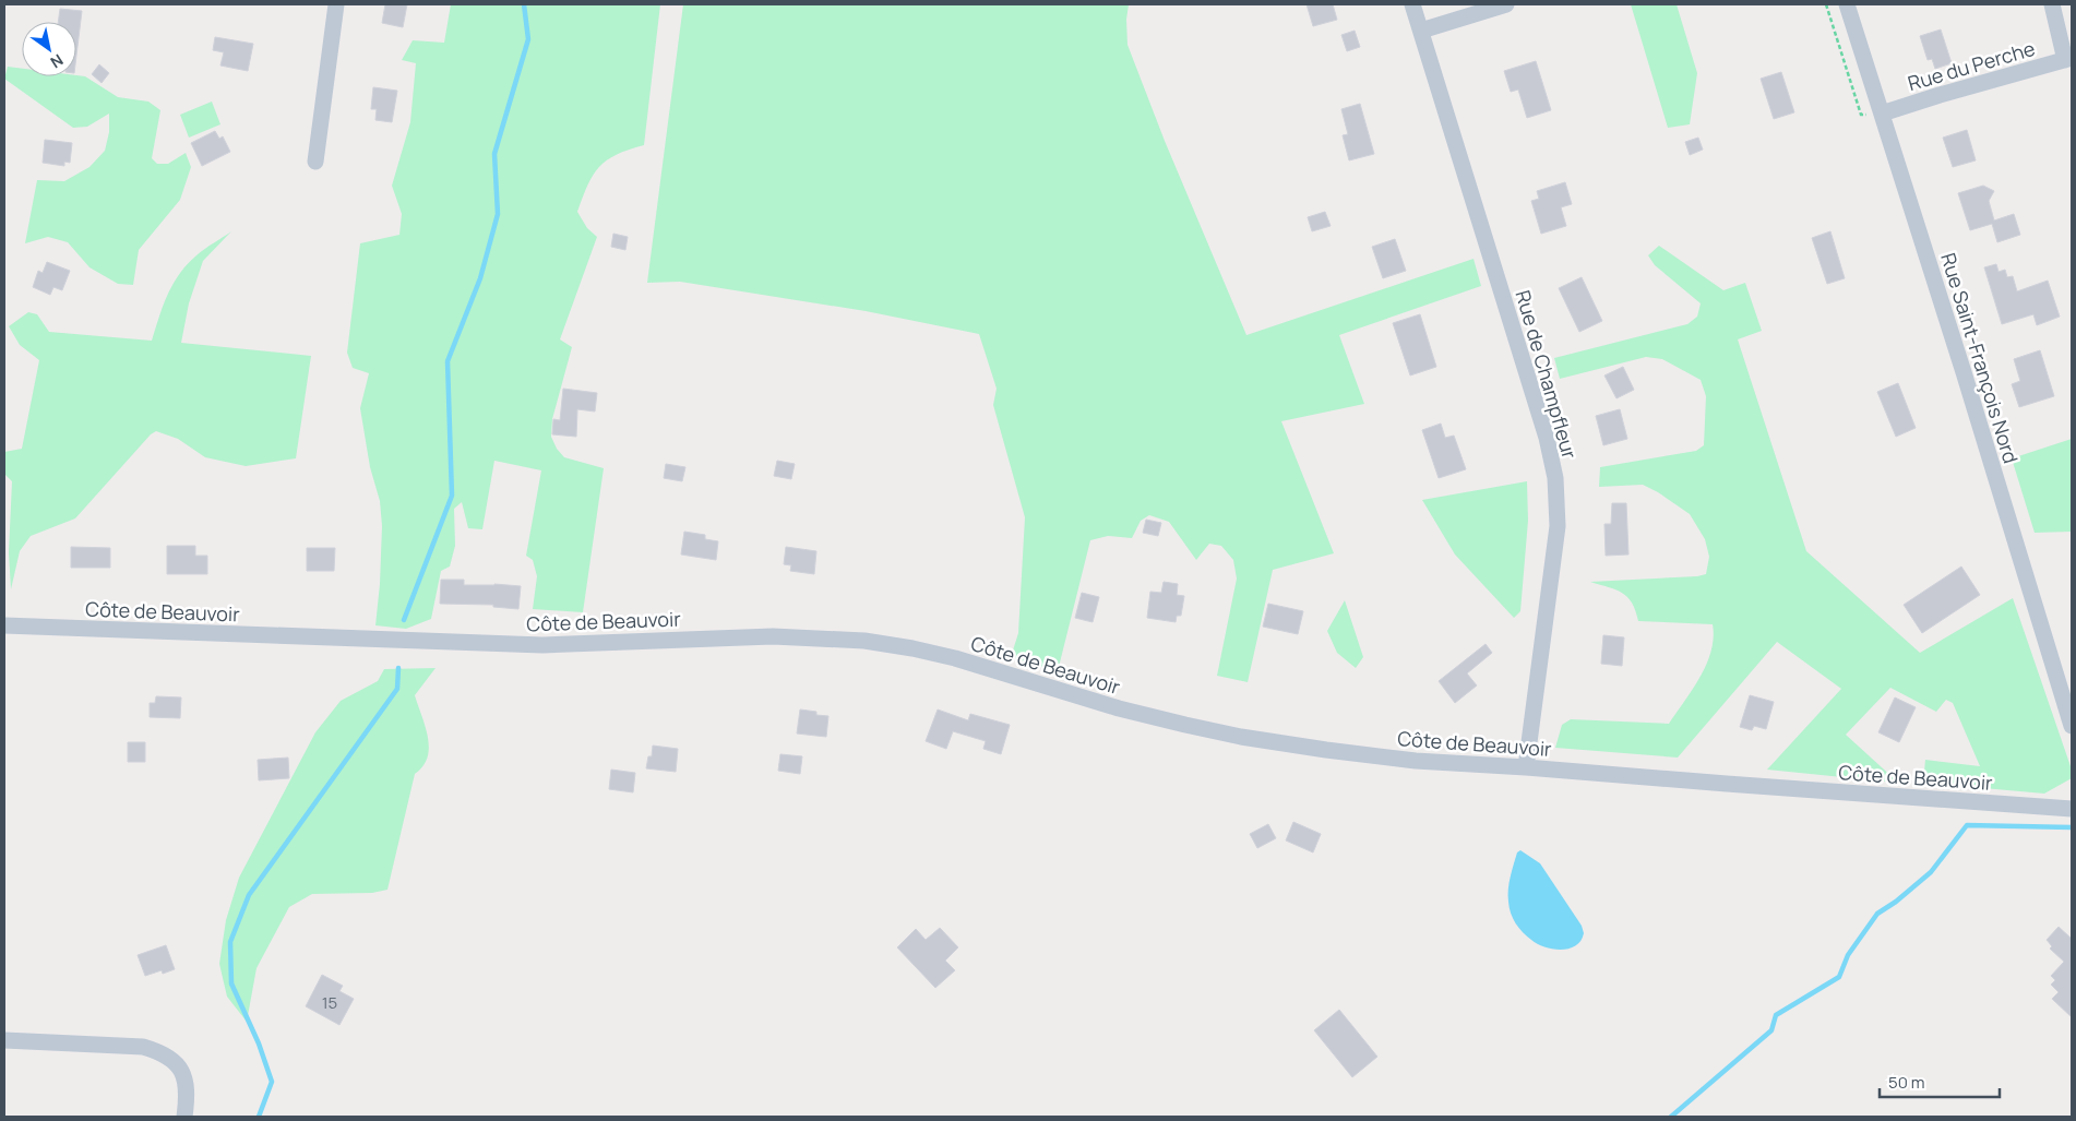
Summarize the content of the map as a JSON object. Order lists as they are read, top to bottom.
{
  "streets": {
    "street": [
      "Rue du Perche",
      "Rue Saint-François Nord",
      "Rue de Champfleur",
      "Côte de Beauvoir"
    ]
  },
  "crossings": [
    ["Rue du Perche", "Rue Saint-François Nord"],
    ["Rue de Champfleur", "Côte de Beauvoir"]
  ],
  "house_numbers": ["15"],
  "scale_bar": "50 m",
  "north": "bottom right"
}
